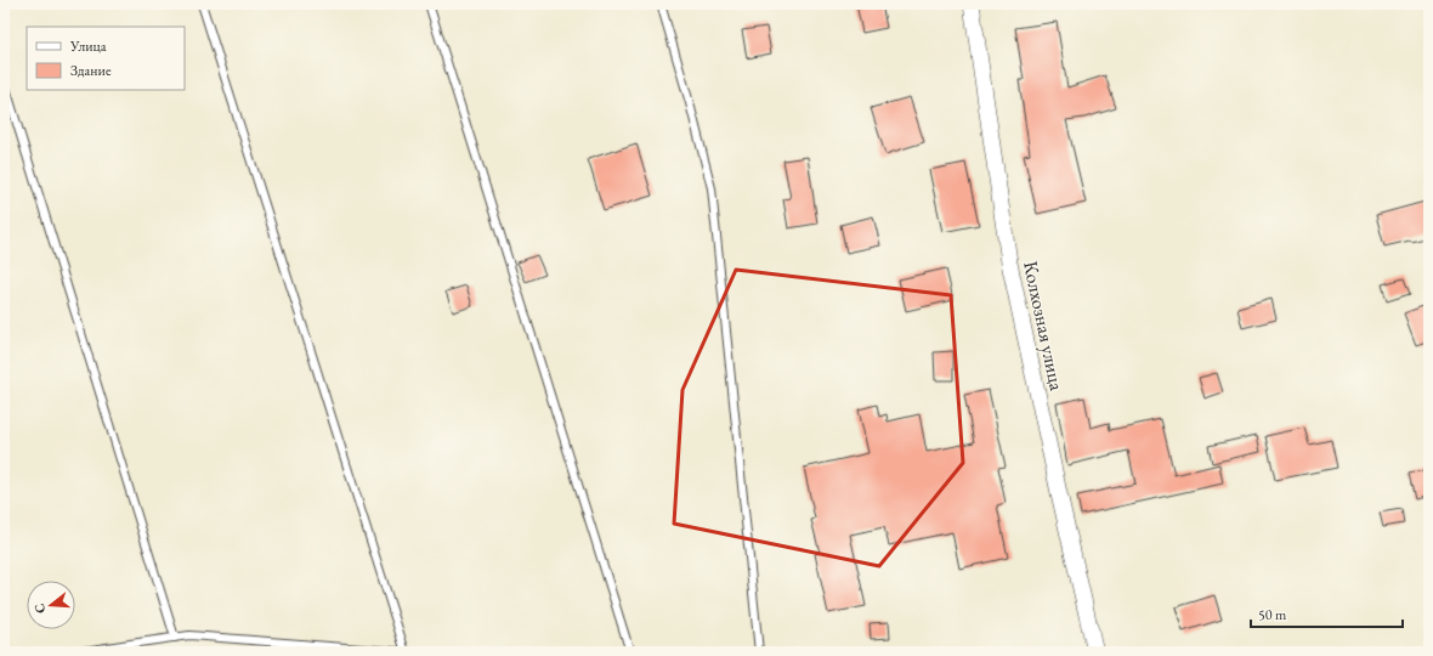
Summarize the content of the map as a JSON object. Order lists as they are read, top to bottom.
{
  "streets": {
    "street": ["Колхозная улица"]
  },
  "legend": ["Улица", "Здание"],
  "scale_bar": "50 m",
  "north": "left"
}
